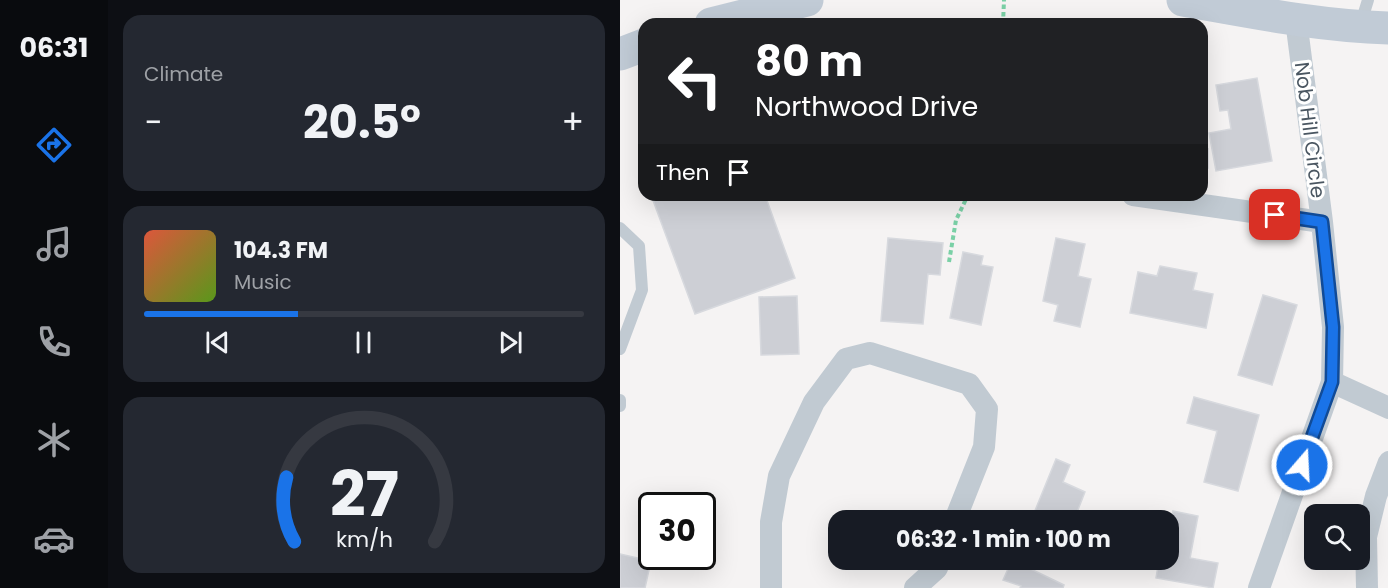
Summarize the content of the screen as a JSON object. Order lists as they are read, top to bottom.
{
  "streets": {
    "street": ["Nob Hill Circle"]
  },
  "page": {
    "tabs": "06:31",
    "tile": "Climate",
    "turn": ["80 m", "Northwood Drive"],
    "heat": ["−", "20.5°", "+"],
    "then": "Then",
    "song": ["104.3 FM", "Music"],
    "limit": "30",
    "trip": "06:32 · 1 min · 100 m",
    "gauge": ["27", "km/h"]
  }
}
